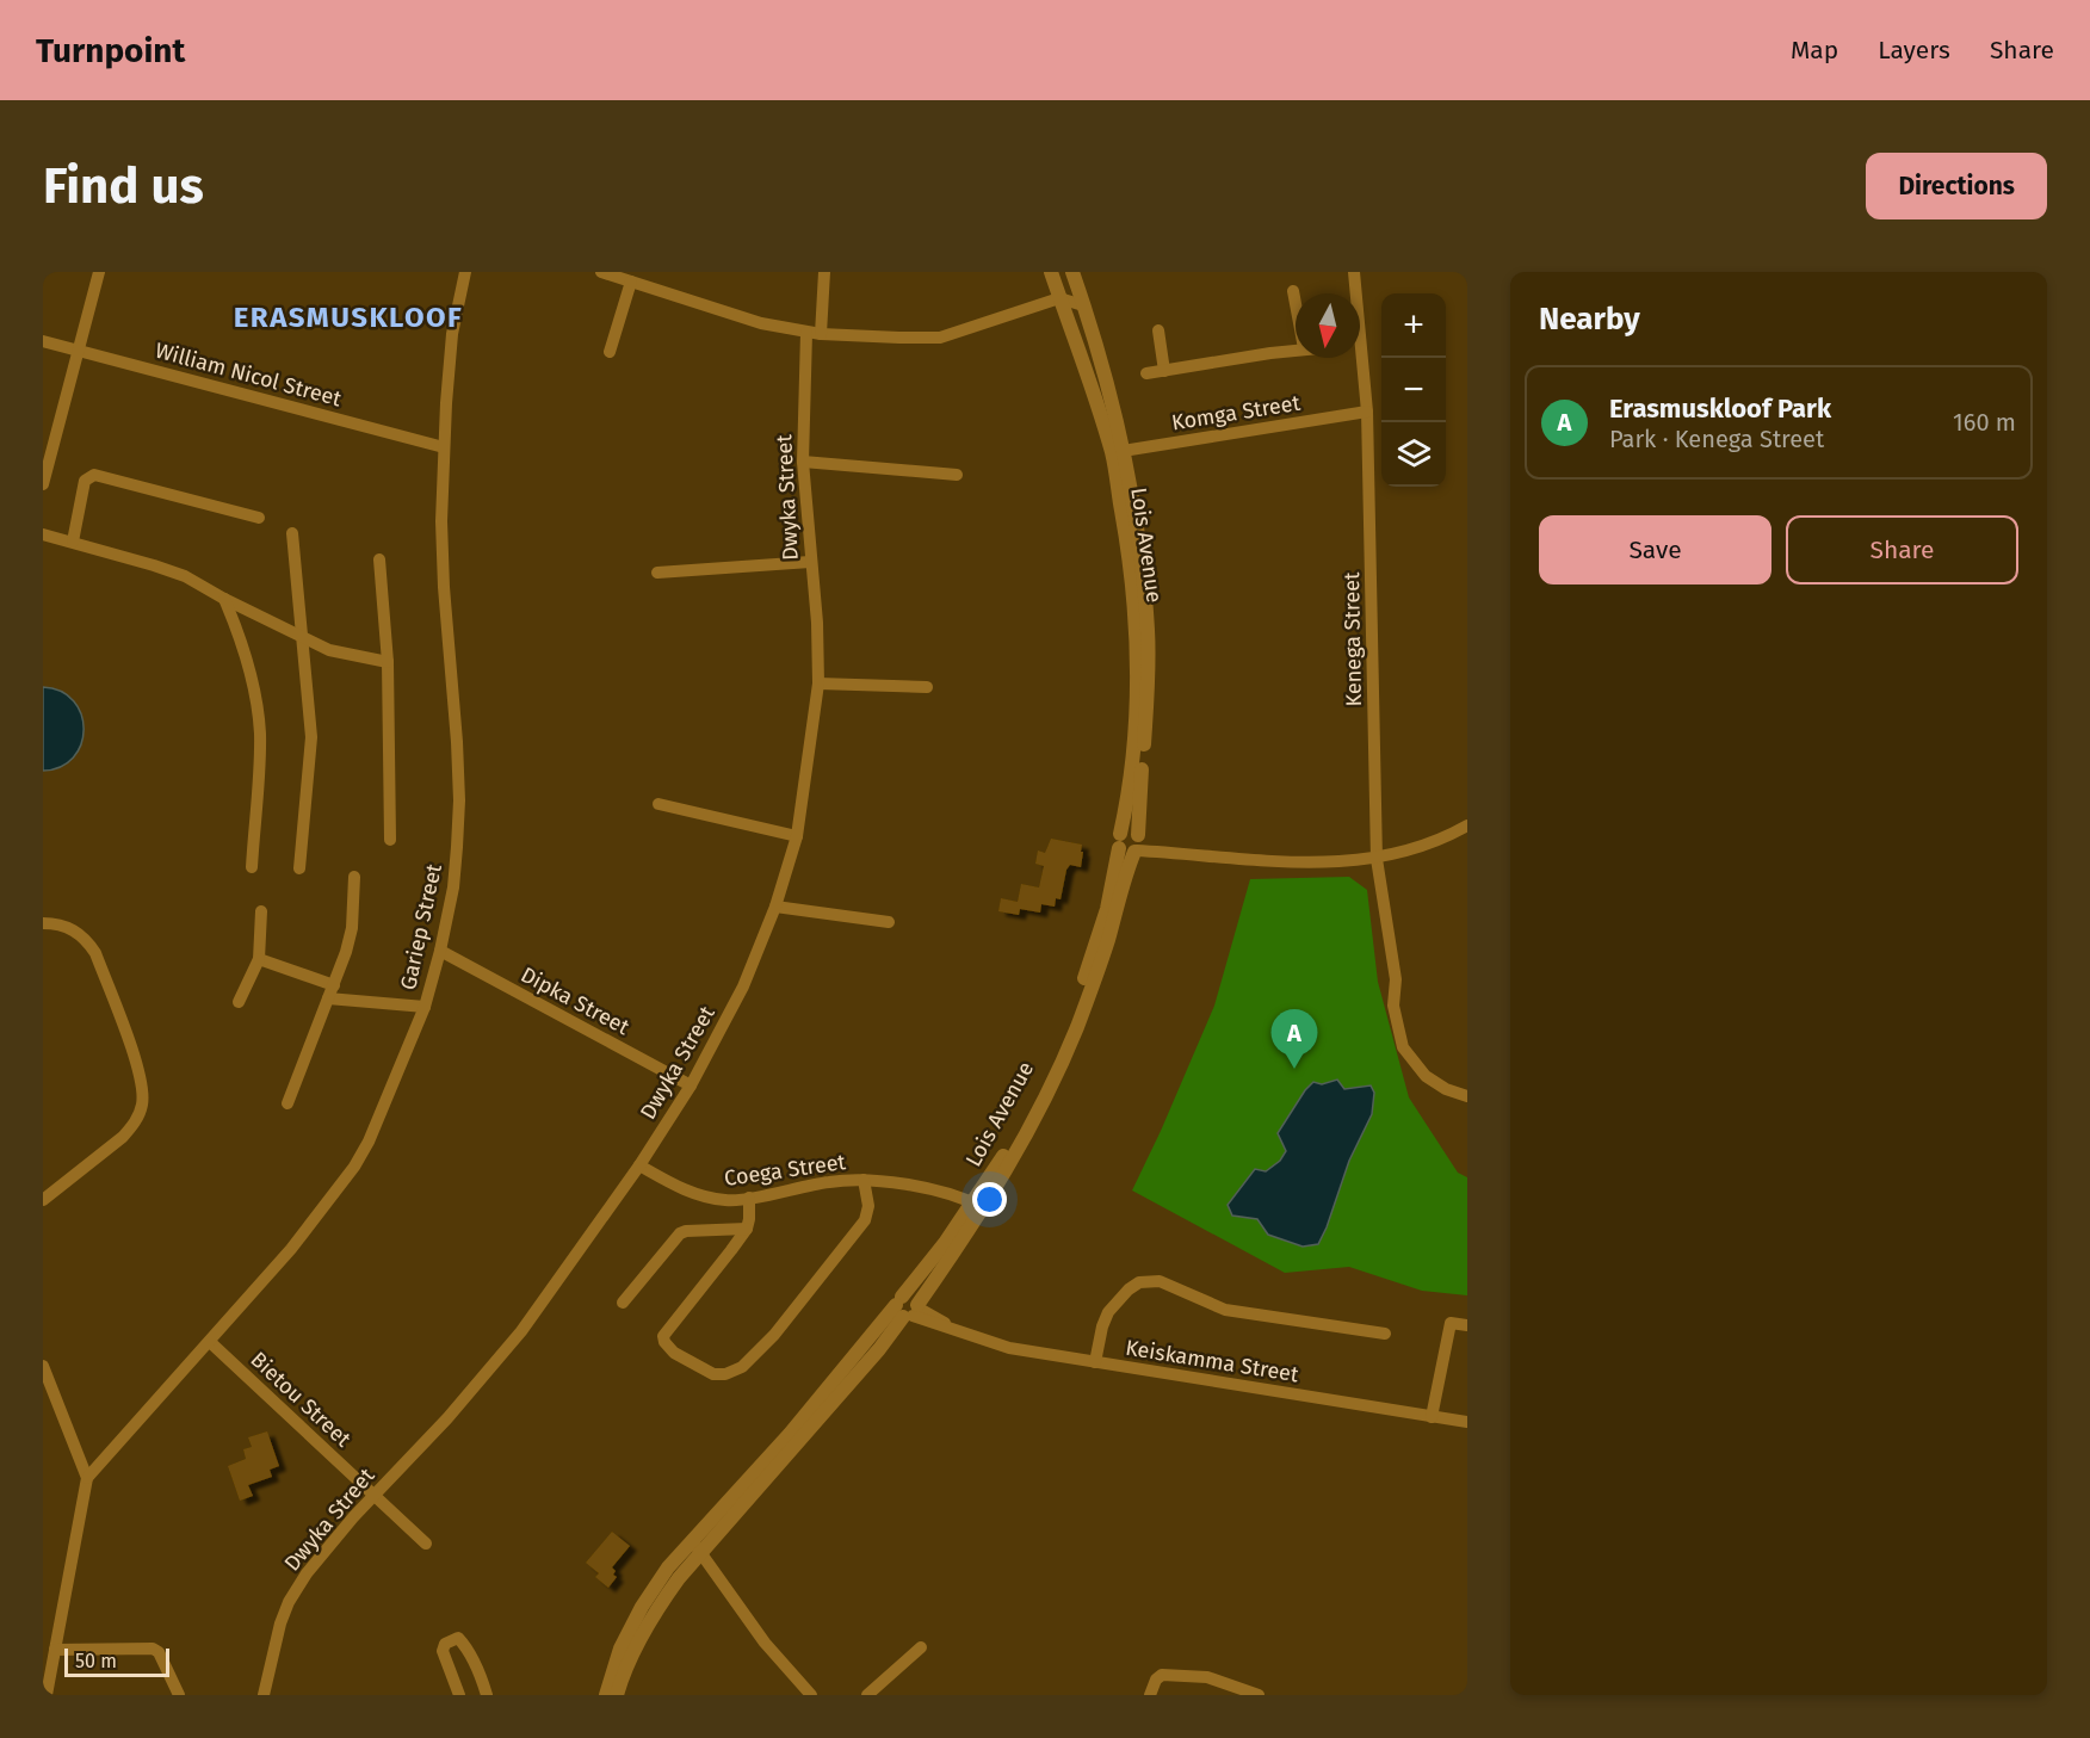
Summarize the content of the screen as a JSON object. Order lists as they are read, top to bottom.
{
  "streets": {
    "street": [
      "William Nicol Street",
      "Komga Street",
      "Dwyka Street",
      "Lois Avenue",
      "Kenega Street",
      "Gariep Street",
      "Dipka Street",
      "Coega Street",
      "Keiskamma Street",
      "Bietou Street"
    ]
  },
  "crossings": [
    ["William Nicol Street", "Gariep Street"],
    ["Komga Street", "Lois Avenue"],
    ["Komga Street", "Kenega Street"],
    ["Dwyka Street", "Dipka Street"],
    ["Dwyka Street", "Coega Street"],
    ["Dwyka Street", "Bietou Street"],
    ["Lois Avenue", "Coega Street"],
    ["Lois Avenue", "Keiskamma Street"],
    ["Gariep Street", "Dipka Street"],
    ["Gariep Street", "Bietou Street"]
  ],
  "districts": ["ERASMUSKLOOF"],
  "scale_bar": "50 m",
  "north": "bottom",
  "page": {
    "header": "Turnpoint",
    "nav": ["Map", "Layers", "Share"],
    "buttons": [
      "Directions",
      ["Save", "Share"]
    ],
    "title": "Find us",
    "heading": "Nearby",
    "map_buttons": ["+", "−"],
    "list": [
      {
        "mark": "A",
        "name": "Erasmuskloof Park",
        "note": "Park · Kenega Street",
        "value": "160 m"
      }
    ],
    "pins": "A",
    "scale": "50 m"
  }
}
